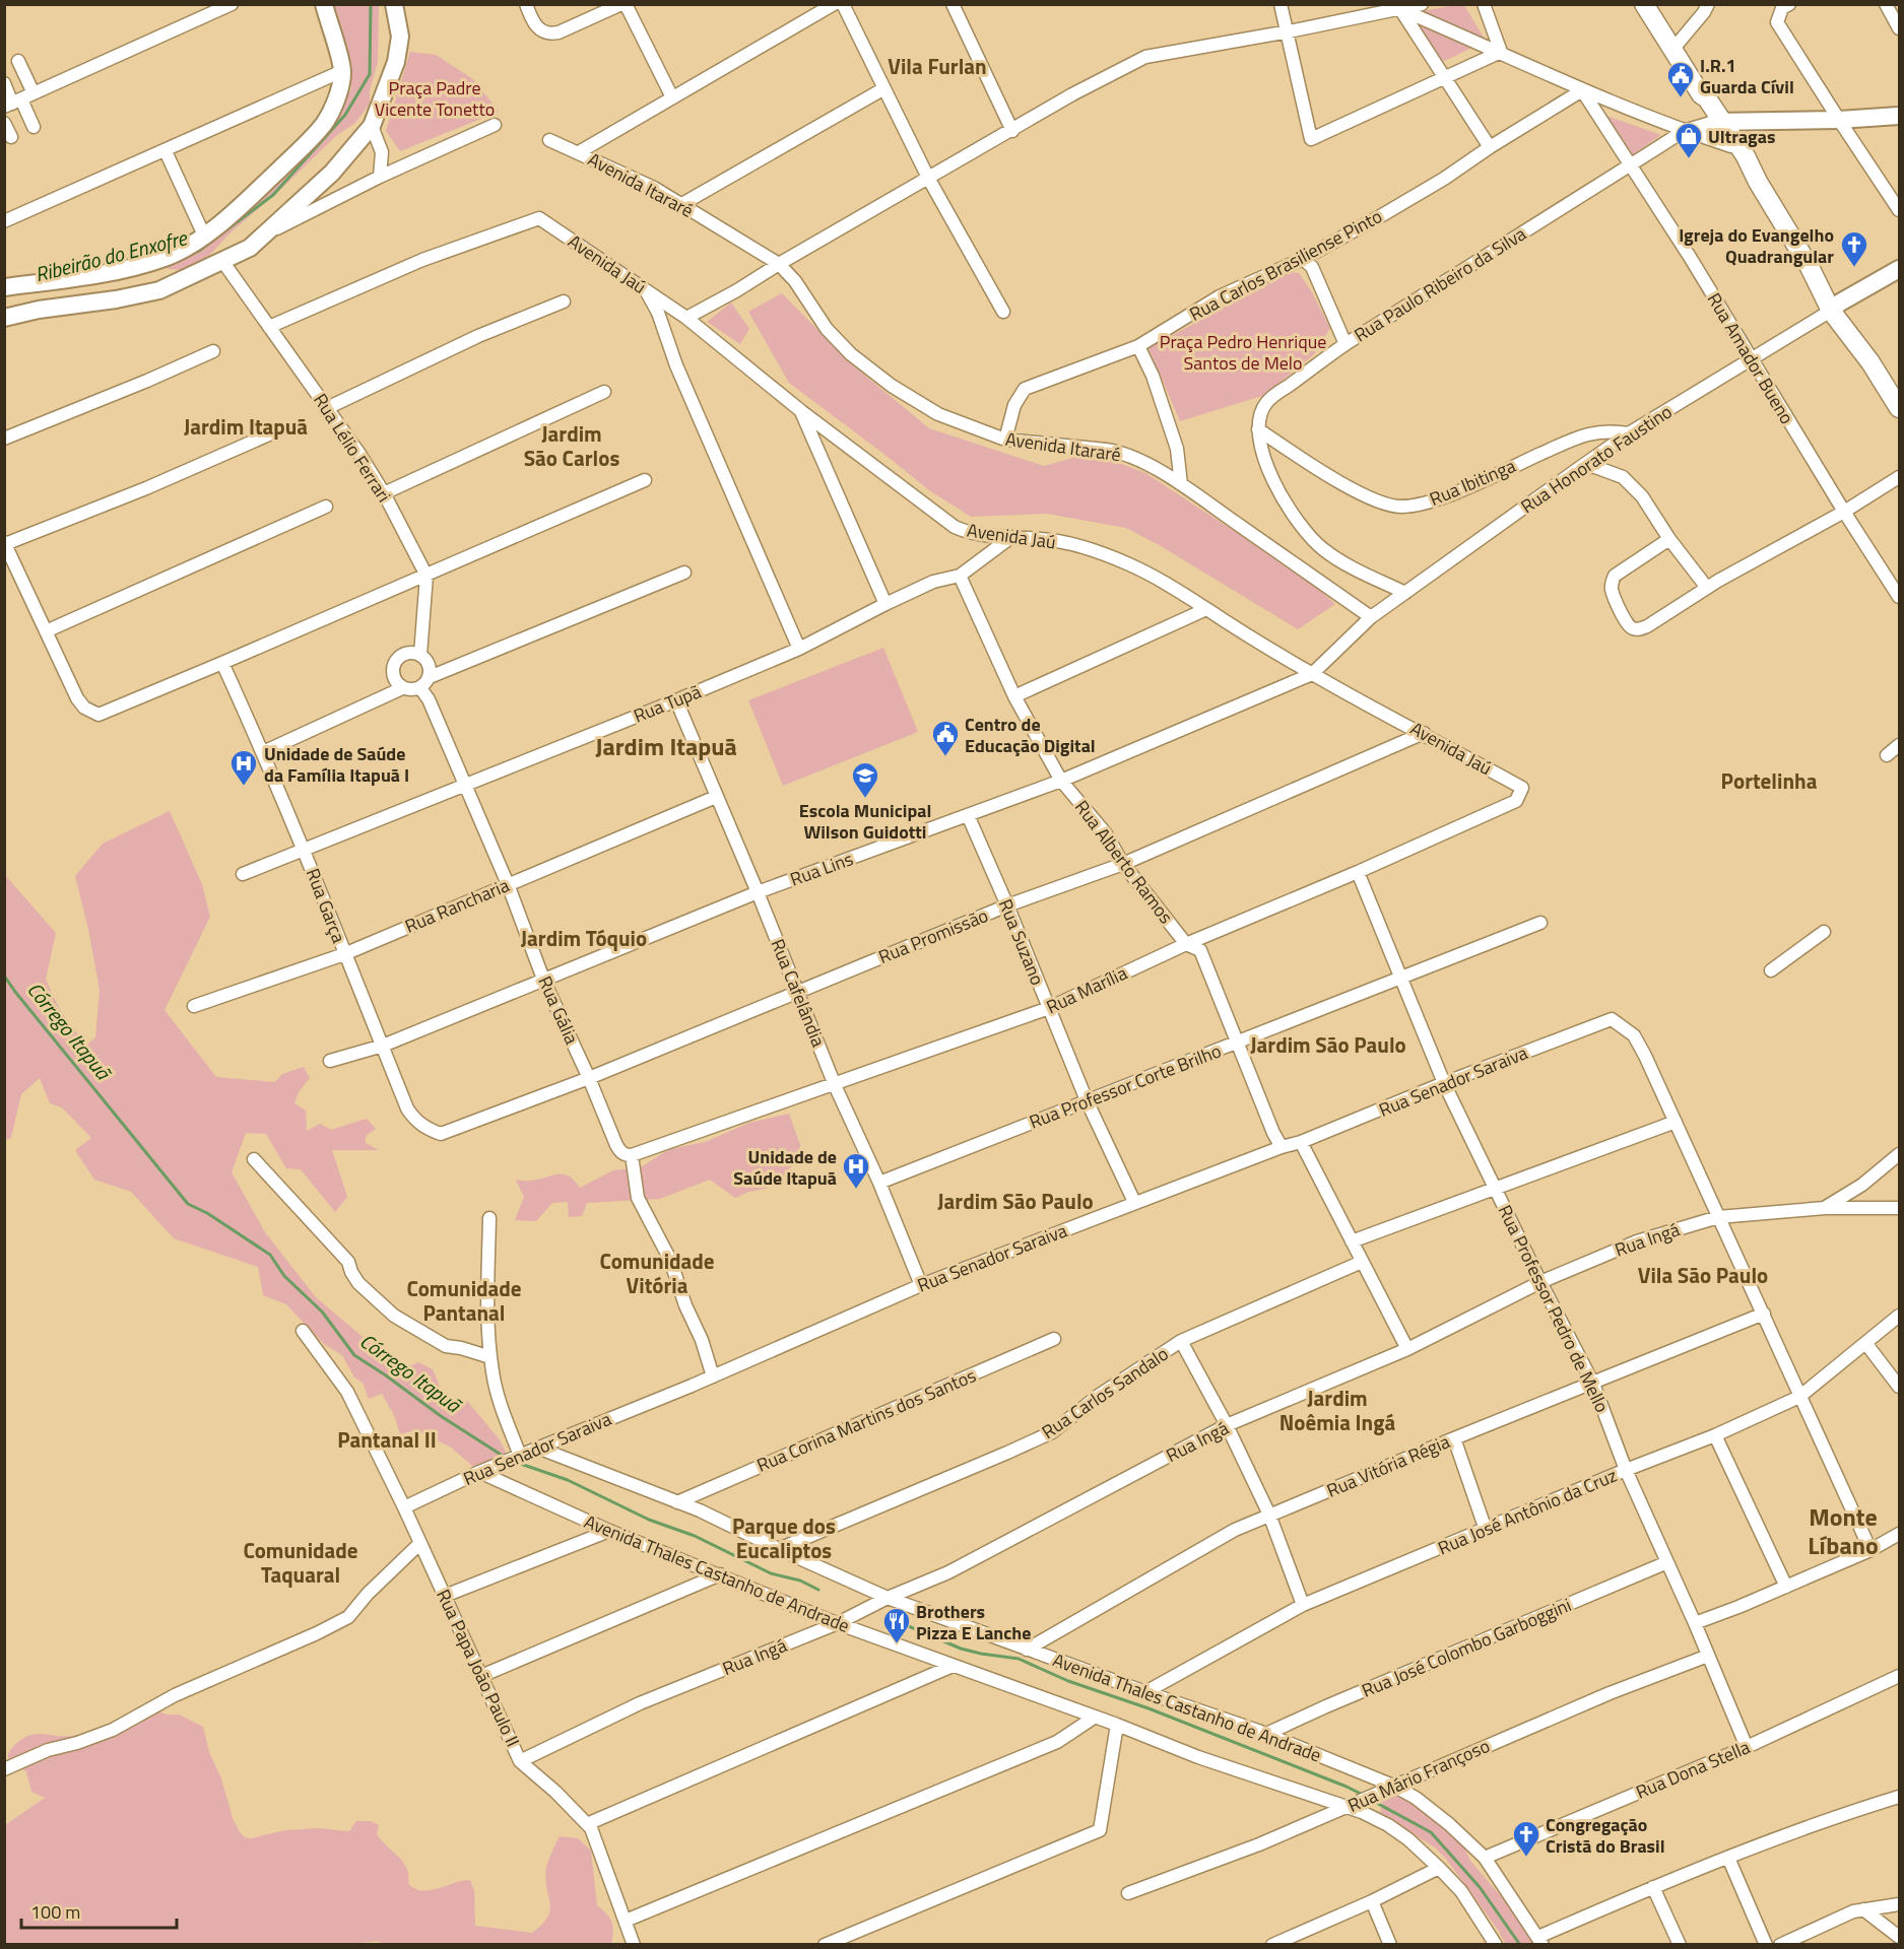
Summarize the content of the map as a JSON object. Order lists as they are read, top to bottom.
{
  "streets": {
    "street": [
      "Avenida Itararé",
      "Avenida Jaú",
      "Rua Carlos Brasiliense Pinto",
      "Rua Paulo Ribeiro da Silva",
      "Rua Amador Bueno",
      "Rua Lélio Ferrari",
      "Rua Honorato Faustino",
      "Rua Ibitinga",
      "Rua Tupã",
      "Rua Alberto Ramos",
      "Rua Lins",
      "Rua Garça",
      "Rua Rancharia",
      "Rua Promissão",
      "Rua Suzano",
      "Rua Marília",
      "Rua Cafelândia",
      "Rua Gália",
      "Rua Senador Saraiva",
      "Rua Professor Corte Brilho",
      "Rua Ingá",
      "Rua Professor Pedro de Mello",
      "Rua Carlos Sandalo",
      "Rua Corina Martins dos Santos",
      "Rua Vitória Régia",
      "Rua José Antônio da Cruz",
      "Avenida Thales Castanho de Andrade",
      "Rua José Colombo Garboggini",
      "Rua Papa João Paulo II",
      "Rua Dona Stella",
      "Rua Mário Françoso"
    ]
  },
  "crossings": [
    ["Avenida Itararé", "Rua Carlos Brasiliense Pinto"],
    ["Avenida Itararé", "Rua Honorato Faustino"],
    ["Avenida Jaú", "Rua Lélio Ferrari"],
    ["Avenida Jaú", "Rua Honorato Faustino"],
    ["Avenida Jaú", "Rua Tupã"],
    ["Avenida Jaú", "Rua Lins"],
    ["Avenida Jaú", "Rua Promissão"],
    ["Avenida Jaú", "Rua Marília"],
    ["Rua Carlos Brasiliense Pinto", "Rua Amador Bueno"],
    ["Rua Paulo Ribeiro da Silva", "Rua Amador Bueno"],
    ["Rua Paulo Ribeiro da Silva", "Rua Ibitinga"],
    ["Rua Amador Bueno", "Rua Honorato Faustino"],
    ["Rua Honorato Faustino", "Rua Ibitinga"],
    ["Rua Honorato Faustino", "Rua Lins"],
    ["Rua Tupã", "Rua Alberto Ramos"],
    ["Rua Tupã", "Rua Garça"],
    ["Rua Tupã", "Rua Cafelândia"],
    ["Rua Tupã", "Rua Gália"],
    ["Rua Alberto Ramos", "Rua Lins"],
    ["Rua Alberto Ramos", "Rua Promissão"],
    ["Rua Alberto Ramos", "Rua Marília"],
    ["Rua Alberto Ramos", "Rua Senador Saraiva"],
    ["Rua Alberto Ramos", "Rua Professor Corte Brilho"],
    ["Rua Lins", "Rua Garça"],
    ["Rua Lins", "Rua Suzano"],
    ["Rua Lins", "Rua Cafelândia"],
    ["Rua Lins", "Rua Gália"],
    ["Rua Garça", "Rua Rancharia"],
    ["Rua Garça", "Rua Promissão"],
    ["Rua Rancharia", "Rua Cafelândia"],
    ["Rua Rancharia", "Rua Gália"],
    ["Rua Promissão", "Rua Suzano"],
    ["Rua Promissão", "Rua Cafelândia"],
    ["Rua Promissão", "Rua Gália"],
    ["Rua Suzano", "Rua Marília"],
    ["Rua Suzano", "Rua Senador Saraiva"],
    ["Rua Suzano", "Rua Professor Corte Brilho"],
    ["Rua Marília", "Rua Cafelândia"],
    ["Rua Marília", "Rua Gália"],
    ["Rua Marília", "Rua Professor Pedro de Mello"],
    ["Rua Cafelândia", "Rua Senador Saraiva"],
    ["Rua Cafelândia", "Rua Professor Corte Brilho"],
    ["Rua Senador Saraiva", "Rua Professor Pedro de Mello"],
    ["Rua Senador Saraiva", "Avenida Thales Castanho de Andrade"],
    ["Rua Senador Saraiva", "Rua Papa João Paulo II"],
    ["Rua Professor Corte Brilho", "Rua Professor Pedro de Mello"],
    ["Rua Ingá", "Rua Professor Pedro de Mello"],
    ["Rua Ingá", "Avenida Thales Castanho de Andrade"],
    ["Rua Ingá", "Rua Papa João Paulo II"],
    ["Rua Professor Pedro de Mello", "Rua Vitória Régia"],
    ["Rua Professor Pedro de Mello", "Rua José Antônio da Cruz"],
    ["Rua Professor Pedro de Mello", "Rua José Colombo Garboggini"],
    ["Rua Professor Pedro de Mello", "Rua Dona Stella"],
    ["Rua Professor Pedro de Mello", "Rua Mário Françoso"],
    ["Rua Carlos Sandalo", "Avenida Thales Castanho de Andrade"],
    ["Rua Corina Martins dos Santos", "Avenida Thales Castanho de Andrade"],
    ["Rua Vitória Régia", "Avenida Thales Castanho de Andrade"],
    ["Rua José Antônio da Cruz", "Avenida Thales Castanho de Andrade"],
    ["Avenida Thales Castanho de Andrade", "Rua José Colombo Garboggini"],
    ["Avenida Thales Castanho de Andrade", "Rua Dona Stella"],
    ["Avenida Thales Castanho de Andrade", "Rua Mário Françoso"]
  ],
  "districts": [
    "Vila Furlan",
    "Jardim Itapuã",
    "Jardim São Carlos",
    "Jardim Itapuã",
    "Portelinha",
    "Jardim Tóquio",
    "Jardim São Paulo",
    "Jardim São Paulo",
    "Comunidade Vitória",
    "Vila São Paulo",
    "Comunidade Pantanal",
    "Jardim Noêmia Ingá",
    "Pantanal II",
    "Monte Líbano",
    "Parque dos Eucaliptos",
    "Comunidade Taquaral"
  ],
  "water": ["Ribeirão do Enxofre", "Córrego Itapuã"],
  "parks": ["Praça Padre Vicente Tonetto", "Praça Pedro Henrique Santos de Melo"],
  "places": {
    "public building": ["I.R.1 Guarda Cívil", "Centro de Educação Digital"],
    "shop": ["Ultragas"],
    "church": ["Igreja do Evangelho Quadrangular", "Congregação Cristã do Brasil"],
    "hospital": ["Unidade de Saúde da Família Itapuã I", "Unidade de Saúde Itapuã"],
    "school or university": ["Escola Municipal Wilson Guidotti"],
    "restaurant": ["Brothers Pizza E Lanche"]
  },
  "scale_bar": "100 m"
}
